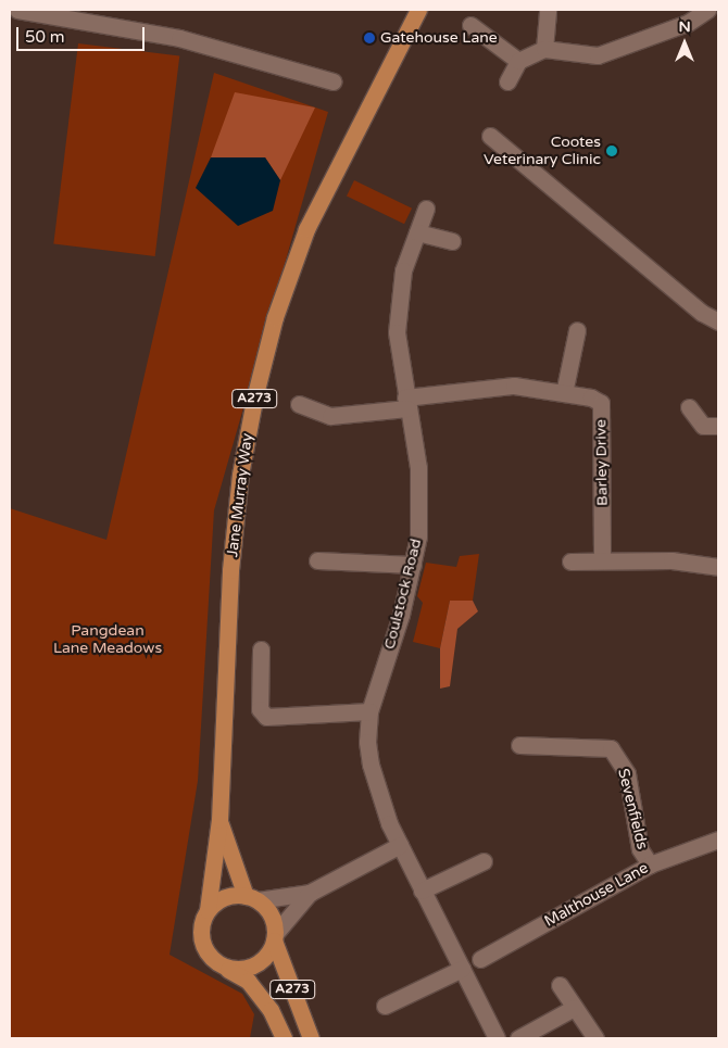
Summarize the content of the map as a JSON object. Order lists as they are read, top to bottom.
{
  "streets": {
    "main road": ["A273", "Jane Murray Way"],
    "street": [
      "Barley Drive",
      "Coulstock Road",
      "Sevenfields",
      "Malthouse Lane"
    ]
  },
  "crossings": [
    ["A273", "Jane Murray Way"],
    ["Barley Drive", "Coulstock Road"],
    ["Sevenfields", "Malthouse Lane"]
  ],
  "parks": ["Pangdean Lane Meadows"],
  "places": ["Gatehouse Lane", "Cootes Veterinary Clinic"],
  "scale_bar": "50 m",
  "north": "top"
}
